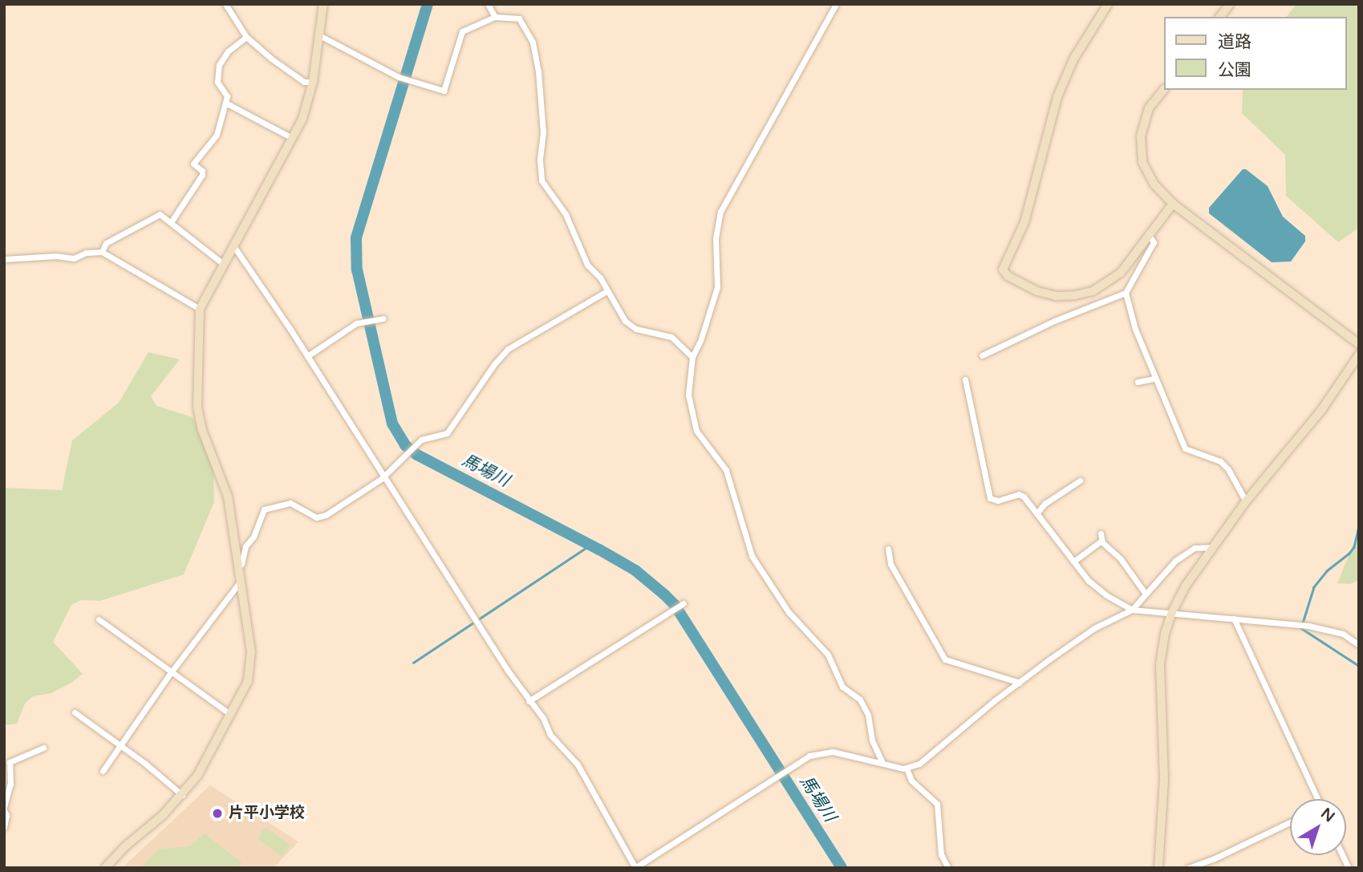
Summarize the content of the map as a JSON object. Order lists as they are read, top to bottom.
{
  "water": ["馬場川"],
  "places": ["片平小学校"],
  "legend": ["道路", "公園"],
  "north": "top right"
}
